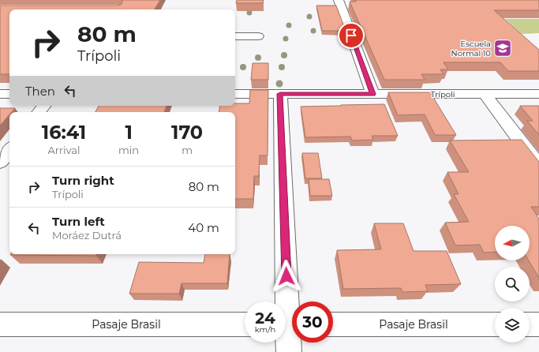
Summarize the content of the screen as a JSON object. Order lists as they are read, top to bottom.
{
  "streets": {
    "street": ["Trípoli", "Pasaje Brasil"]
  },
  "places": {
    "school or university": ["Escuela Normal 10"]
  },
  "north": "left",
  "page": {
    "turn": ["80 m", "Trípoli"],
    "then": "Then",
    "eta": [
      "16:41",
      "Arrival",
      "1",
      "min",
      "170",
      "m"
    ],
    "list": [
      {
        "name": "Turn right",
        "note": "Trípoli",
        "value": "80 m"
      },
      {
        "name": "Turn left",
        "note": "Moráez Dutrá",
        "value": "40 m"
      }
    ],
    "speed": "24 km/h",
    "limit": "30"
  }
}
